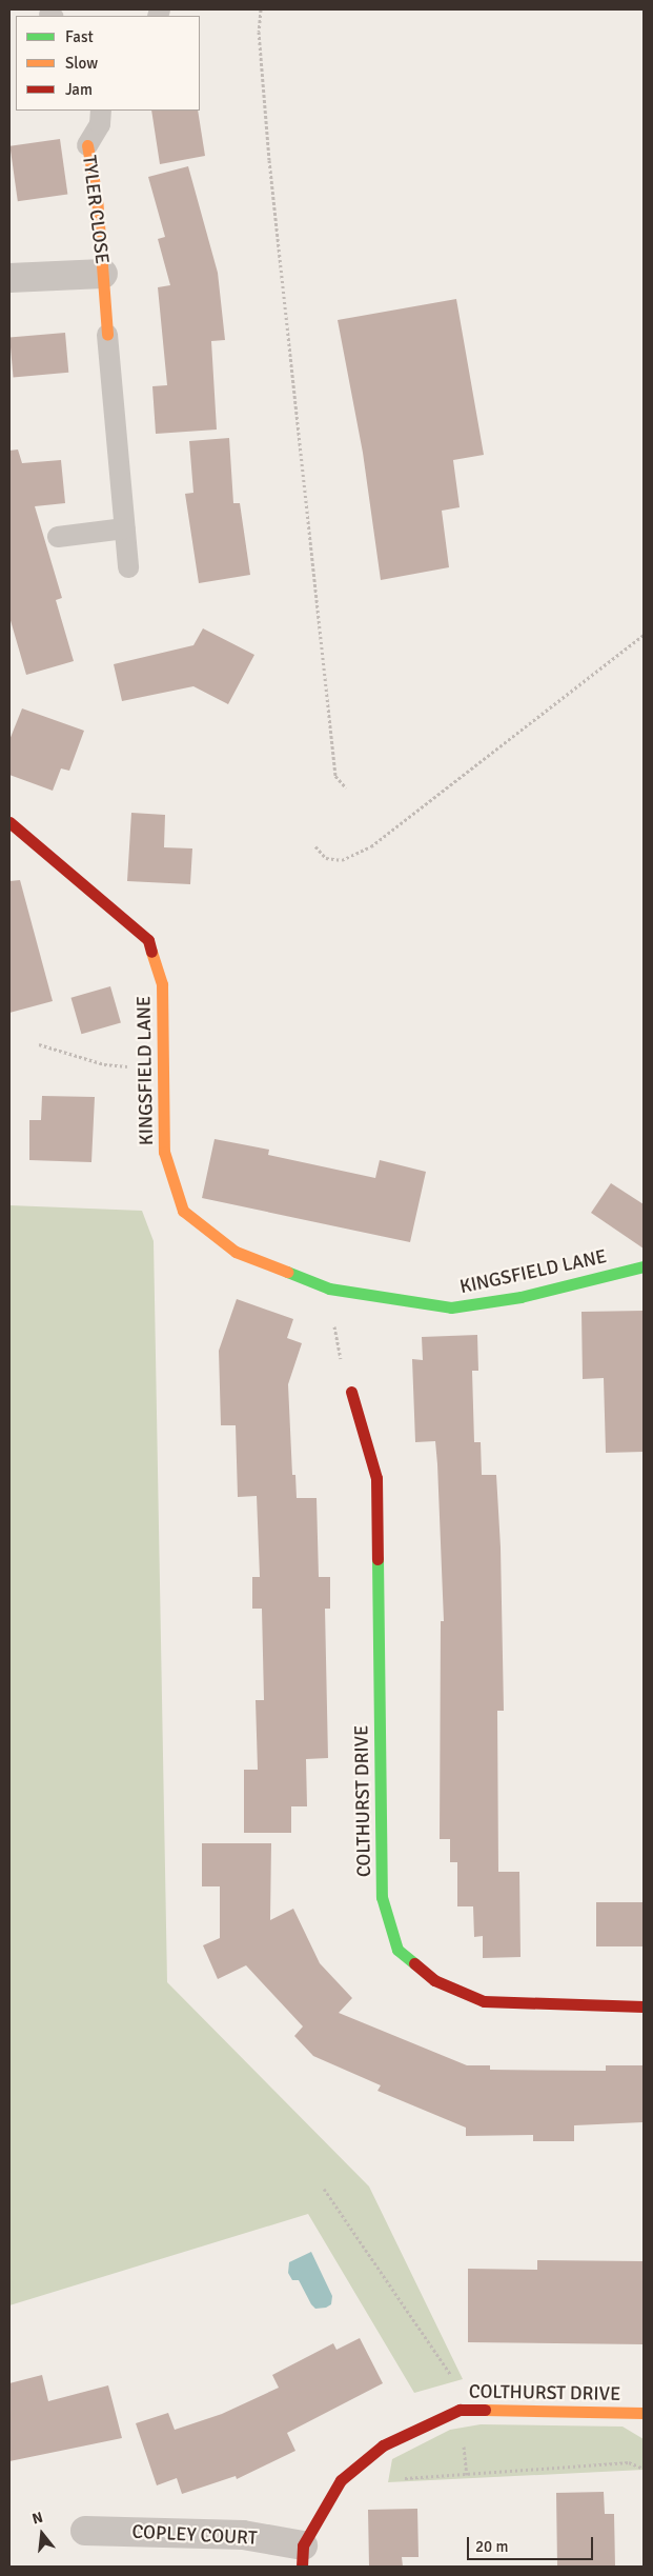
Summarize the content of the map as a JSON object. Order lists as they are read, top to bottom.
{
  "streets": {
    "street": [
      "TYLER CLOSE",
      "KINGSFIELD LANE",
      "COLTHURST DRIVE",
      "COPLEY COURT"
    ]
  },
  "crossings": [
    ["COLTHURST DRIVE", "COPLEY COURT"]
  ],
  "legend": ["Fast", "Slow", "Jam"],
  "scale_bar": "20 m",
  "north": "top"
}
